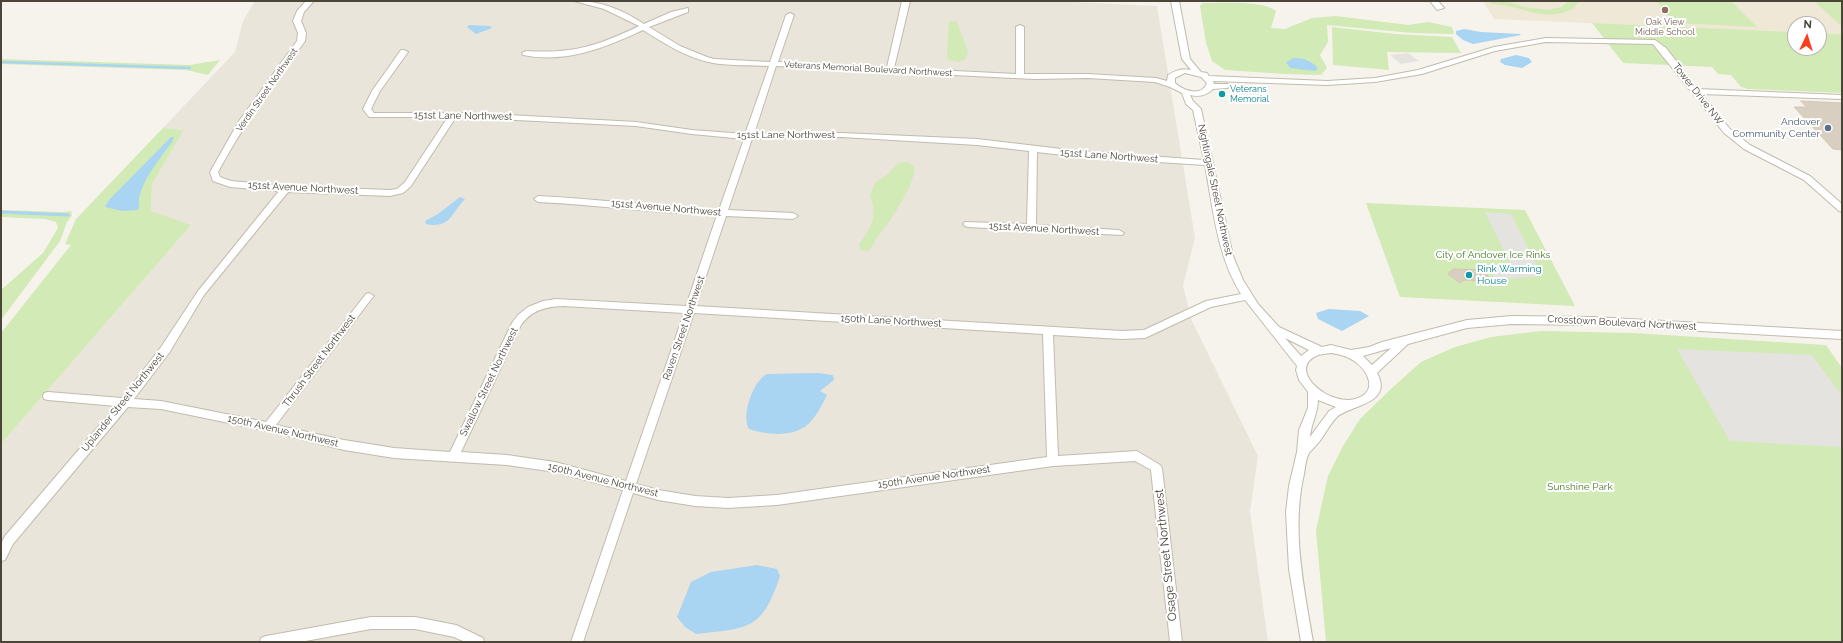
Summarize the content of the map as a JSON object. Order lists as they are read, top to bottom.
{
  "streets": {
    "street": [
      "Veterans Memorial Boulevard Northwest",
      "Verdin Street Northwest",
      "Tower Drive NW",
      "151st Lane Northwest",
      "151st Avenue Northwest",
      "Nightingale Street Northwest",
      "150th Lane Northwest",
      "Crosstown Boulevard Northwest",
      "Raven Street Northwest",
      "Thrush Street Northwest",
      "Swallow Street Northwest",
      "Uplander Street Northwest",
      "150th Avenue Northwest",
      "Osage Street Northwest"
    ]
  },
  "crossings": [
    ["Veterans Memorial Boulevard Northwest", "Nightingale Street Northwest"],
    ["Veterans Memorial Boulevard Northwest", "Raven Street Northwest"],
    ["Verdin Street Northwest", "151st Avenue Northwest"],
    ["151st Lane Northwest", "151st Avenue Northwest"],
    ["151st Lane Northwest", "Nightingale Street Northwest"],
    ["151st Lane Northwest", "Raven Street Northwest"],
    ["151st Avenue Northwest", "Raven Street Northwest"],
    ["151st Avenue Northwest", "Uplander Street Northwest"],
    ["Nightingale Street Northwest", "150th Lane Northwest"],
    ["Nightingale Street Northwest", "Crosstown Boulevard Northwest"],
    ["150th Lane Northwest", "Raven Street Northwest"],
    ["150th Lane Northwest", "Swallow Street Northwest"],
    ["Raven Street Northwest", "150th Avenue Northwest"],
    ["Thrush Street Northwest", "150th Avenue Northwest"],
    ["Swallow Street Northwest", "150th Avenue Northwest"],
    ["Uplander Street Northwest", "150th Avenue Northwest"],
    ["150th Avenue Northwest", "Osage Street Northwest"]
  ],
  "parks": ["City of Andover Ice Rinks", "Sunshine Park"],
  "places": [
    "Oak View Middle School",
    "Veterans Memorial",
    "Andover Community Center",
    "Rink Warming House"
  ],
  "north": "top"
}
